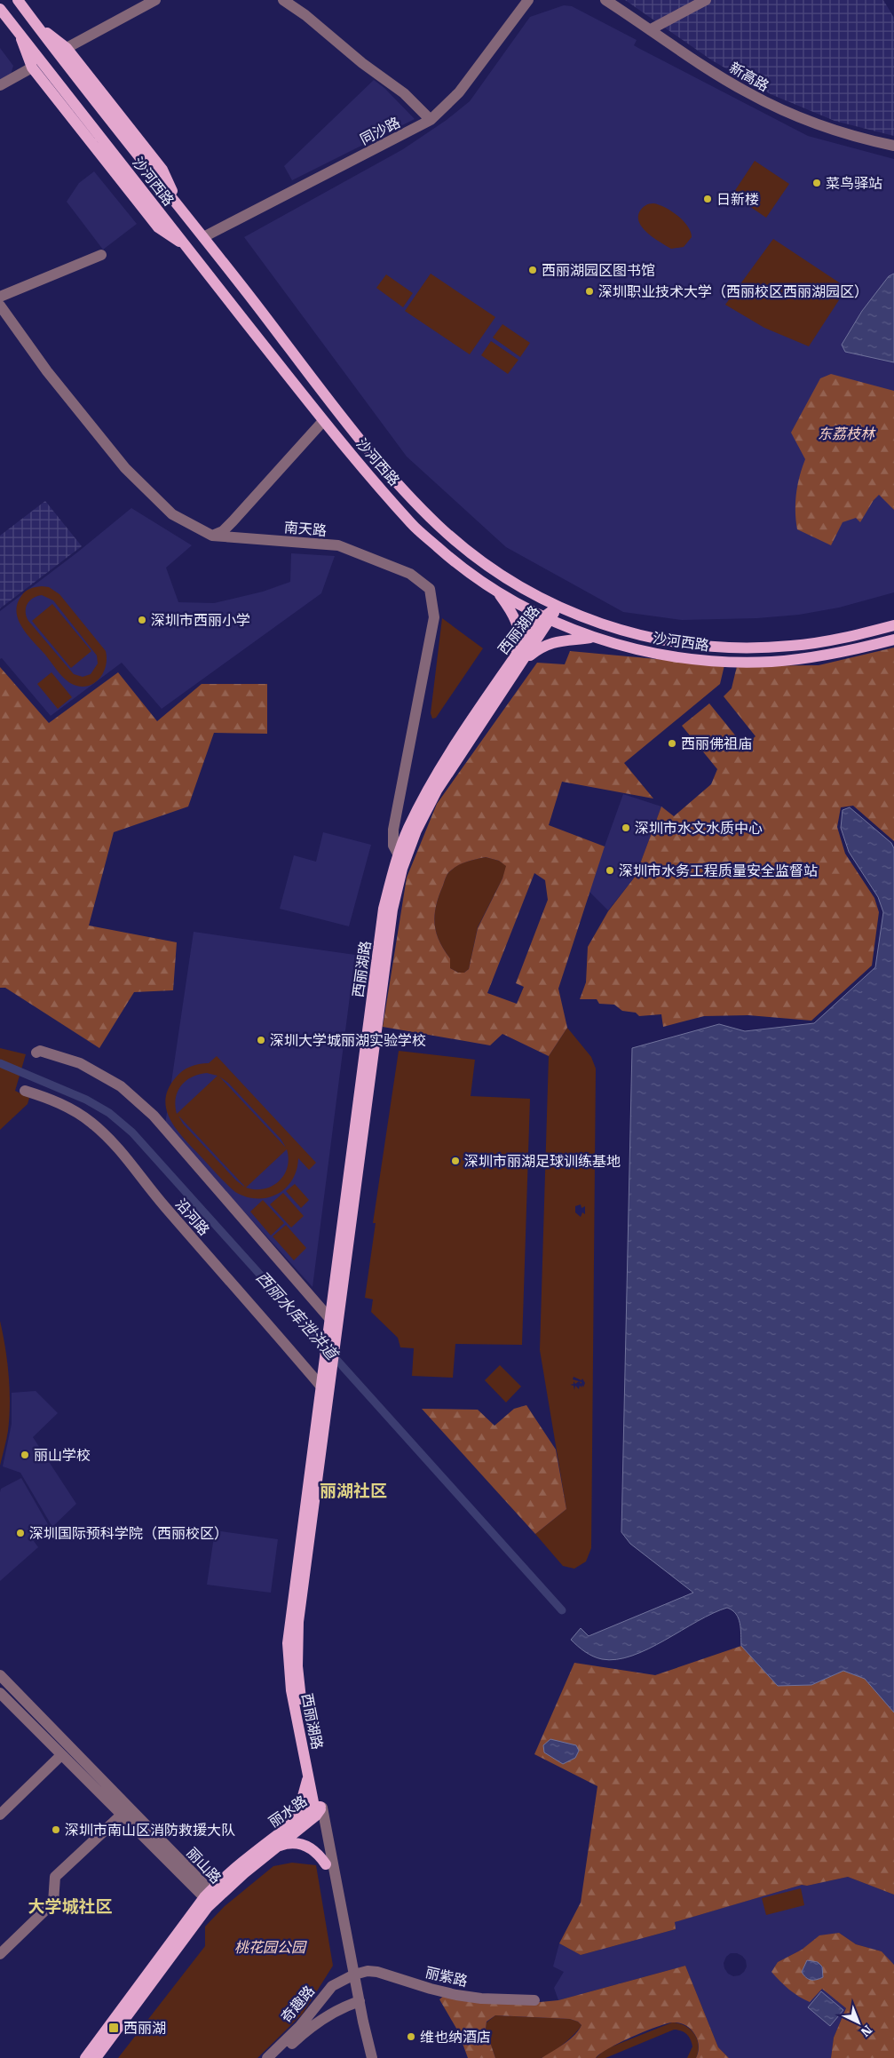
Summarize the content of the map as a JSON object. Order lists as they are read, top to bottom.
{
  "streets": {
    "main road": ["沙河西路", "西丽湖路", "丽水路"],
    "street": [
      "新高路",
      "同沙路",
      "南天路",
      "沿河路",
      "丽山路",
      "丽紫路",
      "奇趣路"
    ]
  },
  "crossings": [
    ["同沙路", "沙河西路"],
    ["沙河西路", "西丽湖路"],
    ["南天路", "西丽湖路"],
    ["西丽湖路", "沿河路"],
    ["西丽湖路", "丽水路"],
    ["西丽湖路", "丽紫路"],
    ["西丽湖路", "奇趣路"],
    ["丽水路", "丽山路"],
    ["丽紫路", "奇趣路"]
  ],
  "districts": ["丽湖社区", "大学城社区"],
  "water": ["西丽水库泄洪道"],
  "parks": ["东荔枝林", "桃花园公园"],
  "places": {
    "other": [
      "菜鸟驿站",
      "日新楼",
      "西丽湖园区图书馆",
      "深圳职业技术大学（西丽校区西丽湖园区）",
      "深圳市西丽小学",
      "西丽佛祖庙",
      "深圳市水文水质中心",
      "深圳市水务工程质量安全监督站",
      "深圳大学城丽湖实验学校",
      "深圳市丽湖足球训练基地",
      "丽山学校",
      "深圳国际预科学院（西丽校区）",
      "深圳市南山区消防救援大队",
      "维也纳酒店"
    ],
    "transit": ["西丽湖"]
  },
  "north": "bottom right"
}
